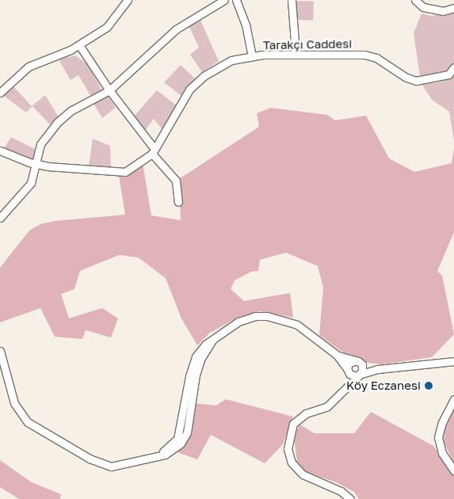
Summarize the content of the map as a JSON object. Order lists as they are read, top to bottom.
{
  "streets": {
    "street": ["Tarakçı Caddesi"]
  },
  "places": ["Köy Eczanesi"]
}
